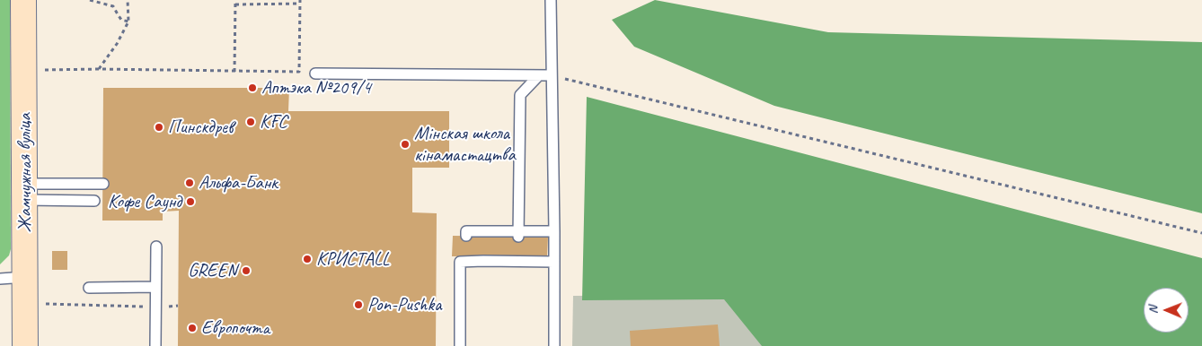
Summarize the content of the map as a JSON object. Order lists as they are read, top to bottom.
{
  "streets": {
    "main road": ["Жамчужная вуліца"]
  },
  "places": [
    "Аптэка №209/4",
    "KFC",
    "Пинскдрев",
    "Мінская школа кінамастацтва",
    "Альфа-Банк",
    "Кофе Саунд",
    "КРИСТАLL",
    "GREEN",
    "Pon-Pushka",
    "Европочта"
  ],
  "north": "left"
}
